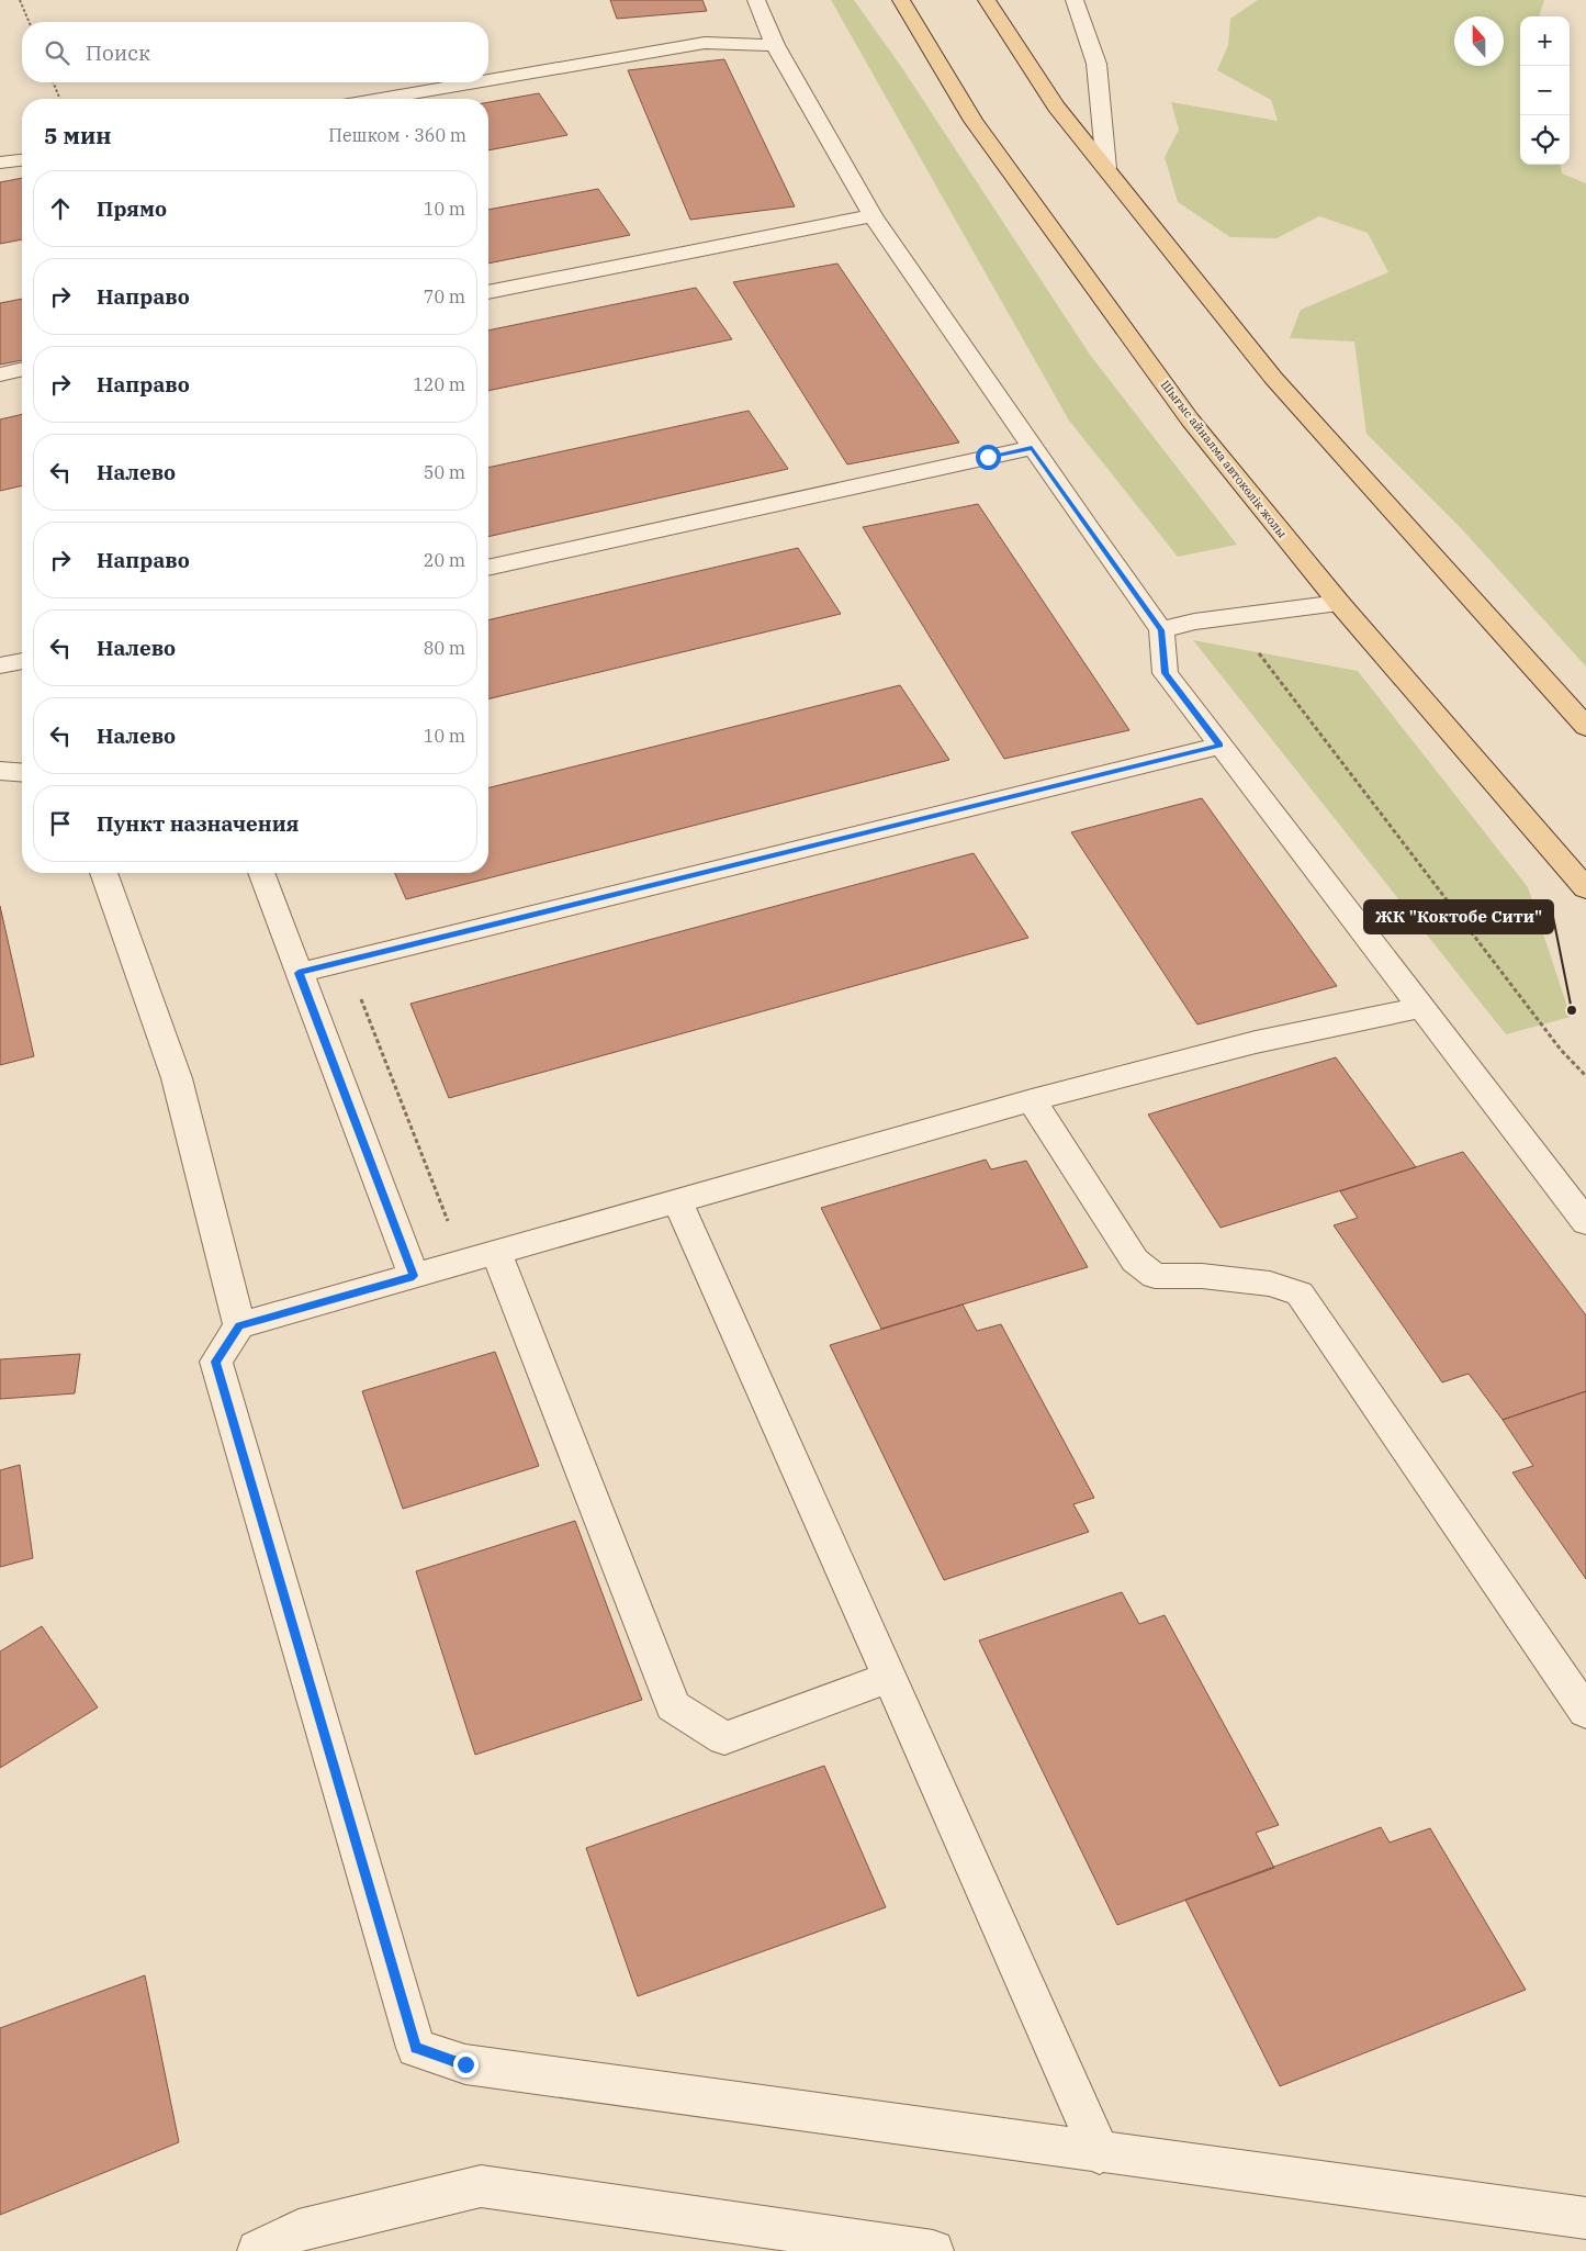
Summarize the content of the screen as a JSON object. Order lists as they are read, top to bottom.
{
  "streets": {
    "main road": ["Шығыс айналма автокөлік жолы"]
  },
  "places": ["ЖК \"Коктобе Сити\""],
  "north": "top",
  "page": {
    "map_buttons": ["+", "−"],
    "search": "Поиск",
    "heading": ["5 мин", "Пешком · 360 m"],
    "list": [
      ["Прямо", "10 m"],
      ["Направо", "70 m"],
      ["Направо", "120 m"],
      ["Налево", "50 m"],
      ["Направо", "20 m"],
      ["Налево", "80 m"],
      ["Налево", "10 m"],
      "Пункт назначения"
    ]
  }
}
